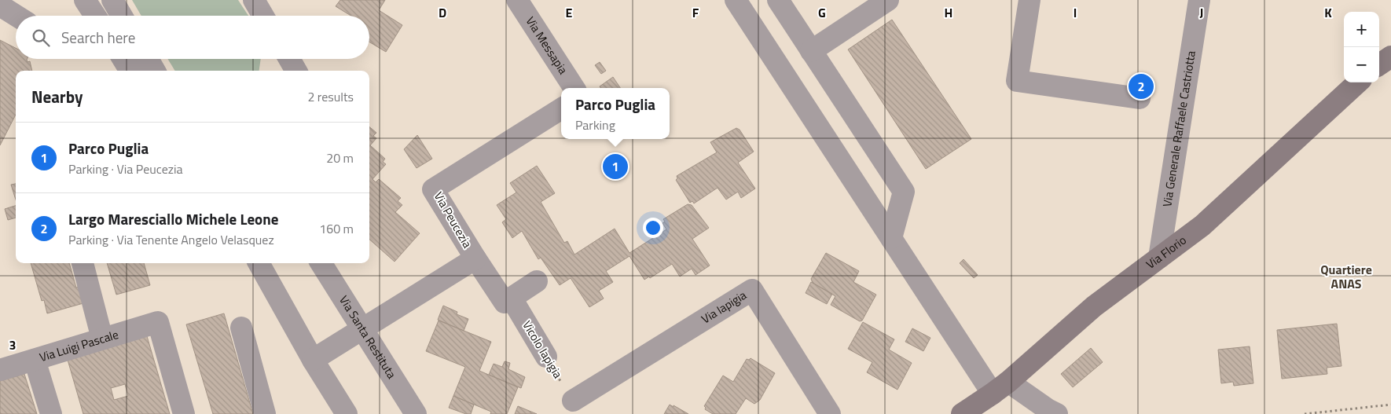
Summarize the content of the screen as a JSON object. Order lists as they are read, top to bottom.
{
  "streets": {
    "street": [
      "Via Messapia",
      "Via Generale Raffaele Castriotta",
      "Via Peucezia",
      "Via Florio",
      "Via Iapigia",
      "Via Santa Restituta",
      "Via Luigi Pascale",
      "Vicolo Iapigia"
    ]
  },
  "crossings": [
    ["Via Generale Raffaele Castriotta", "Via Florio"],
    ["Via Peucezia", "Via Santa Restituta"],
    ["Via Iapigia", "Vicolo Iapigia"]
  ],
  "districts": ["Quartiere ANAS"],
  "page": {
    "map_buttons": ["+", "−"],
    "search": "Search here",
    "heading": ["Nearby", "2 results"],
    "pins": ["2", "1"],
    "popup": ["Parco Puglia", "Parking"],
    "list": [
      {
        "mark": "1",
        "name": "Parco Puglia",
        "note": "Parking · Via Peucezia",
        "value": "20 m"
      },
      {
        "mark": "2",
        "name": "Largo Maresciallo Michele Leone",
        "note": "Parking · Via Tenente Angelo Velasquez",
        "value": "160 m"
      }
    ]
  },
  "grid": {
    "columns": [
      "D",
      "E",
      "F",
      "G",
      "H",
      "I",
      "J",
      "K"
    ],
    "rows": ["3"]
  }
}
